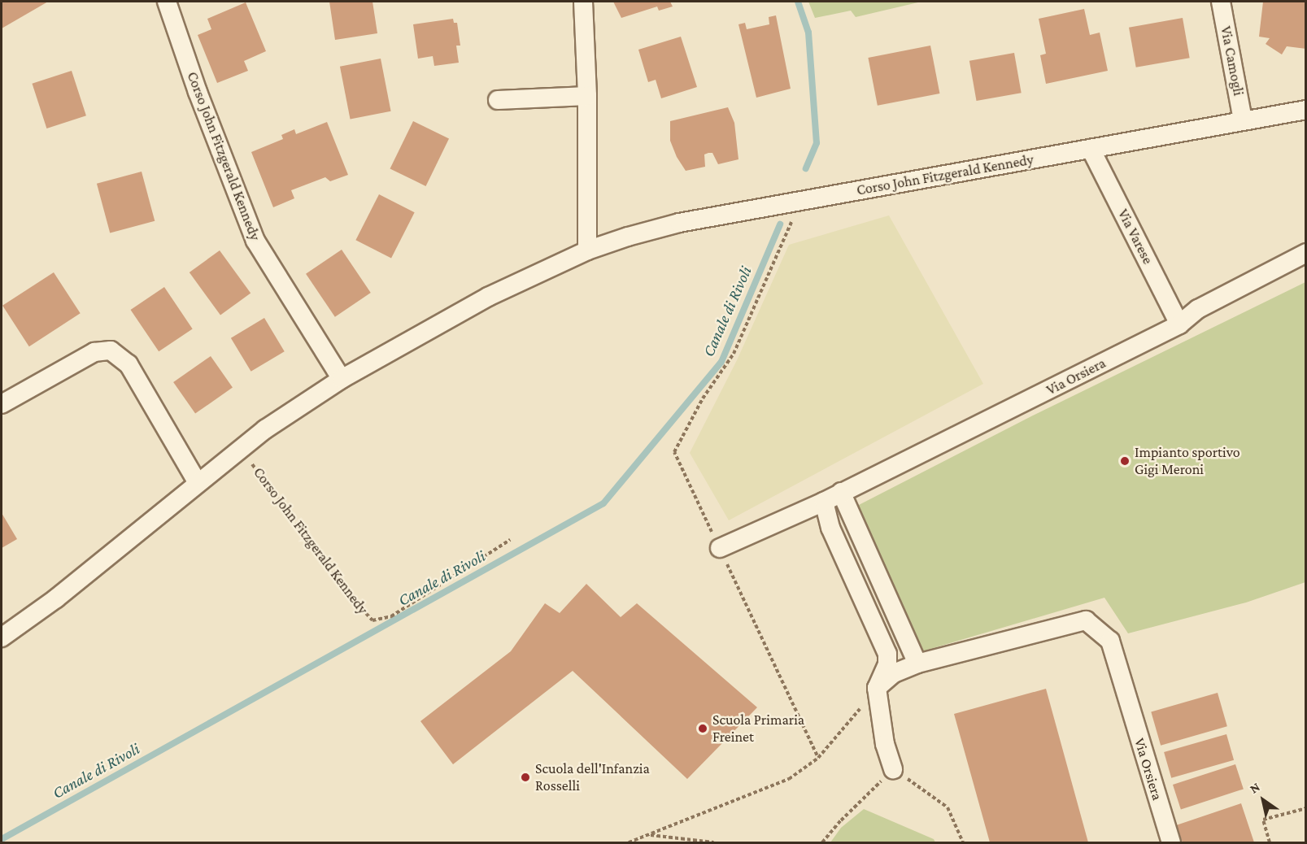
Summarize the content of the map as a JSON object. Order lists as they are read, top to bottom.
{
  "streets": {
    "street": [
      "Via Camogli",
      "Corso John Fitzgerald Kennedy",
      "Via Varese",
      "Via Orsiera"
    ]
  },
  "crossings": [
    ["Via Camogli", "Corso John Fitzgerald Kennedy"],
    ["Corso John Fitzgerald Kennedy", "Via Varese"],
    ["Via Varese", "Via Orsiera"]
  ],
  "water": ["Canale di Rivoli"],
  "places": ["Impianto sportivo Gigi Meroni", "Scuola Primaria Freinet", "Scuola dell'Infanzia Rosselli"],
  "north": "top left"
}
